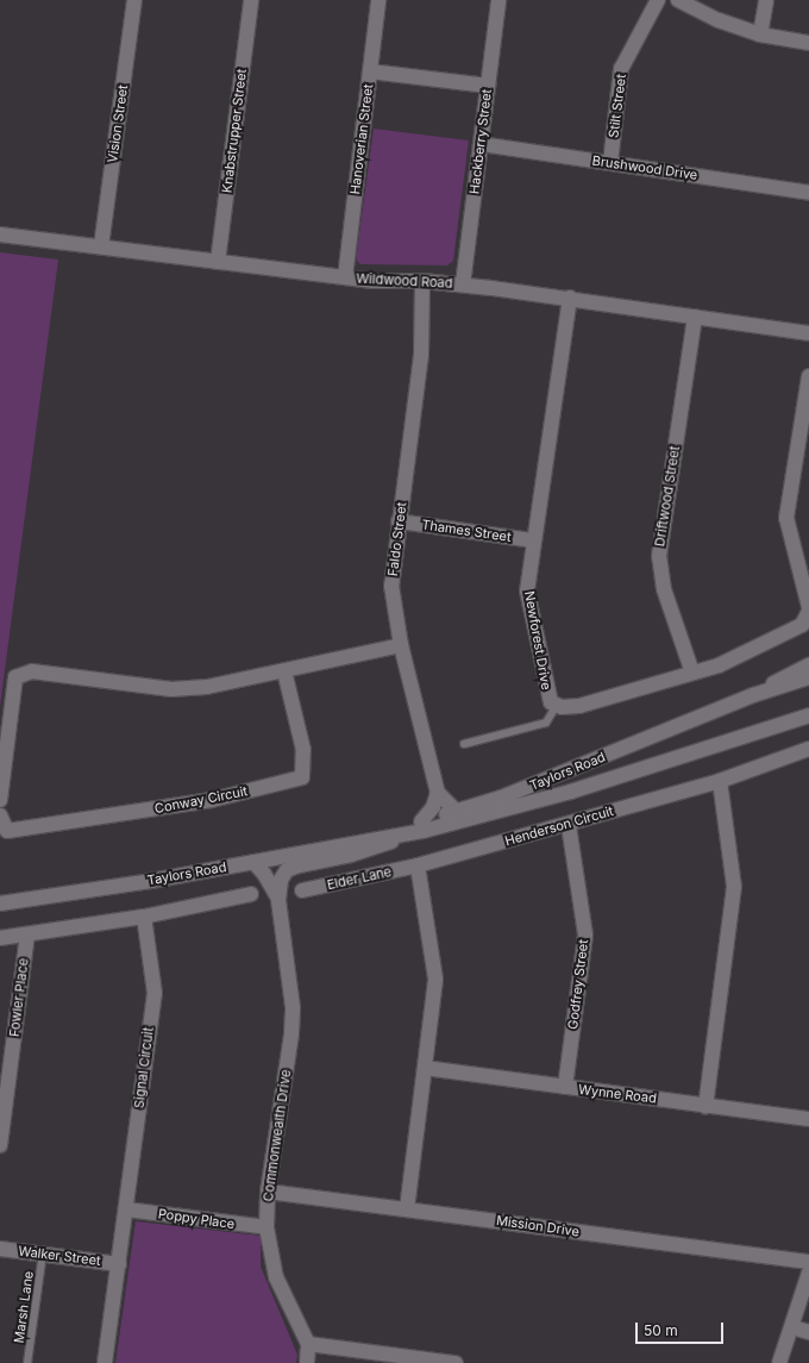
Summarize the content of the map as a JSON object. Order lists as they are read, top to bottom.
{
  "streets": {
    "street": [
      "Stilt Street",
      "Vision Street",
      "Knabstrupper Street",
      "Hanoverian Street",
      "Hackberry Street",
      "Brushwood Drive",
      "Wildwood Road",
      "Driftwood Street",
      "Thames Street",
      "Faldo Street",
      "Newforest Drive",
      "Taylors Road",
      "Conway Circuit",
      "Henderson Circuit",
      "Elder Lane",
      "Godfrey Street",
      "Fowler Place",
      "Signal Circuit",
      "Wynne Road",
      "Commonwealth Drive",
      "Poppy Place",
      "Mission Drive",
      "Walker Street"
    ],
    "lane": ["Marsh Lane"]
  },
  "crossings": [
    ["Stilt Street", "Brushwood Drive"],
    ["Vision Street", "Wildwood Road"],
    ["Knabstrupper Street", "Wildwood Road"],
    ["Hanoverian Street", "Wildwood Road"],
    ["Hackberry Street", "Brushwood Drive"],
    ["Hackberry Street", "Wildwood Road"],
    ["Wildwood Road", "Driftwood Street"],
    ["Wildwood Road", "Faldo Street"],
    ["Wildwood Road", "Newforest Drive"],
    ["Driftwood Street", "Newforest Drive"],
    ["Thames Street", "Faldo Street"],
    ["Thames Street", "Newforest Drive"],
    ["Taylors Road", "Commonwealth Drive"],
    ["Henderson Circuit", "Elder Lane"],
    ["Henderson Circuit", "Godfrey Street"],
    ["Godfrey Street", "Wynne Road"],
    ["Signal Circuit", "Poppy Place"],
    ["Signal Circuit", "Walker Street"],
    ["Commonwealth Drive", "Poppy Place"],
    ["Commonwealth Drive", "Mission Drive"],
    ["Walker Street", "Marsh Lane"]
  ],
  "scale_bar": "50 m"
}
